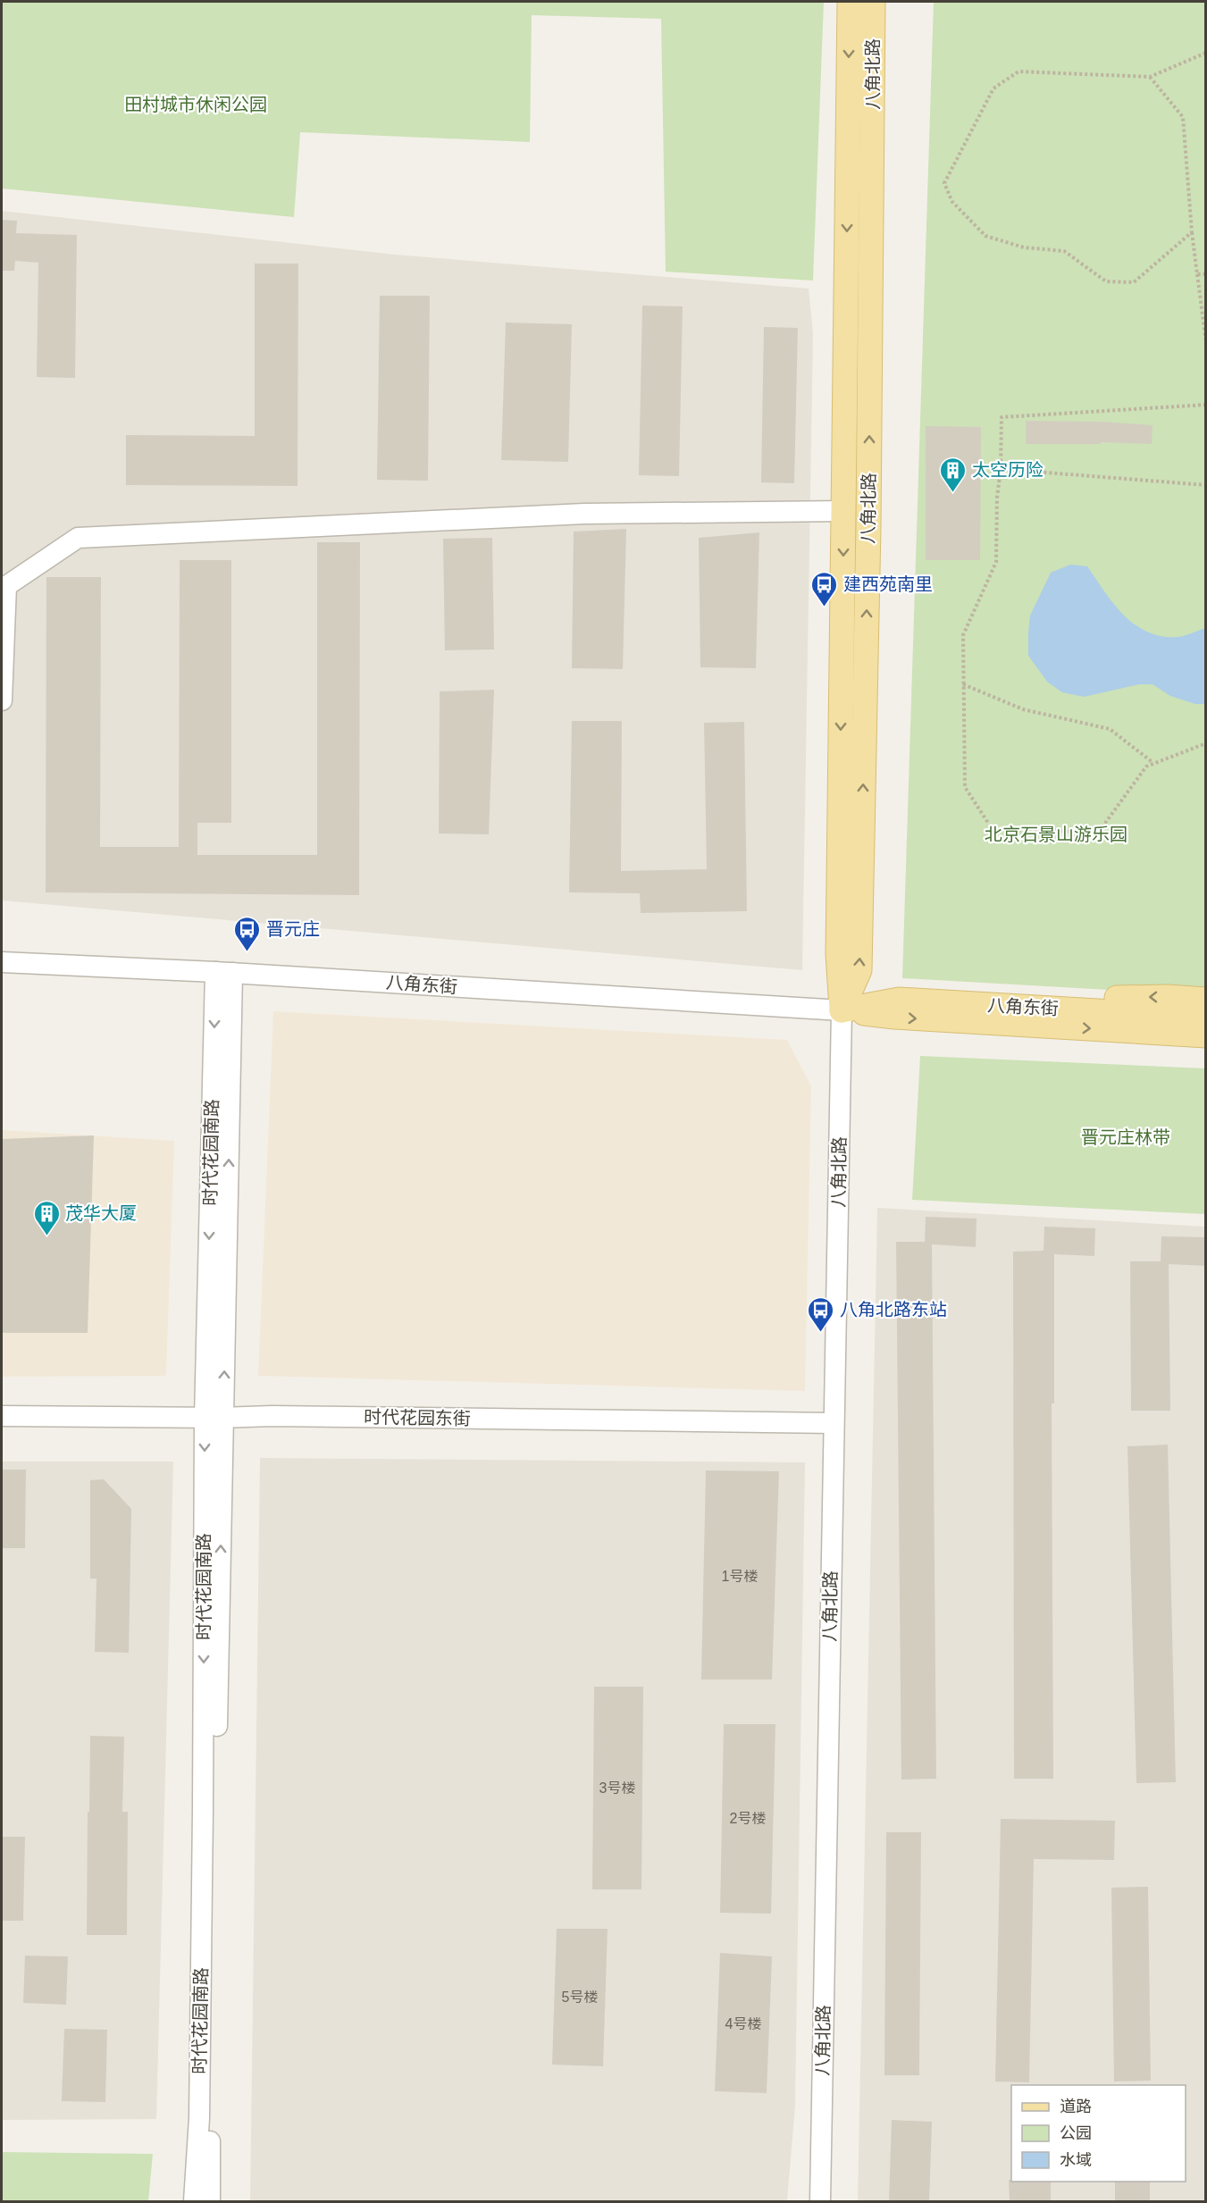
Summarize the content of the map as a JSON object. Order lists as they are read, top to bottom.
{
  "streets": {
    "main road": ["八角北路", "八角东街"],
    "street": ["时代花园南路", "时代花园东街"]
  },
  "crossings": [
    ["八角北路", "八角东街"],
    ["八角北路", "时代花园东街"],
    ["八角东街", "时代花园南路"],
    ["时代花园南路", "时代花园东街"]
  ],
  "parks": ["田村城市休闲公园", "北京石景山游乐园", "晋元庄林带"],
  "places": {
    "building": ["太空历险", "茂华大厦"],
    "bus stop": ["建西苑南里", "晋元庄", "八角北路东站"]
  },
  "house_numbers": [
    "1号楼",
    "3号楼",
    "2号楼",
    "5号楼",
    "4号楼"
  ],
  "legend": ["道路", "公园", "水域"]
}
